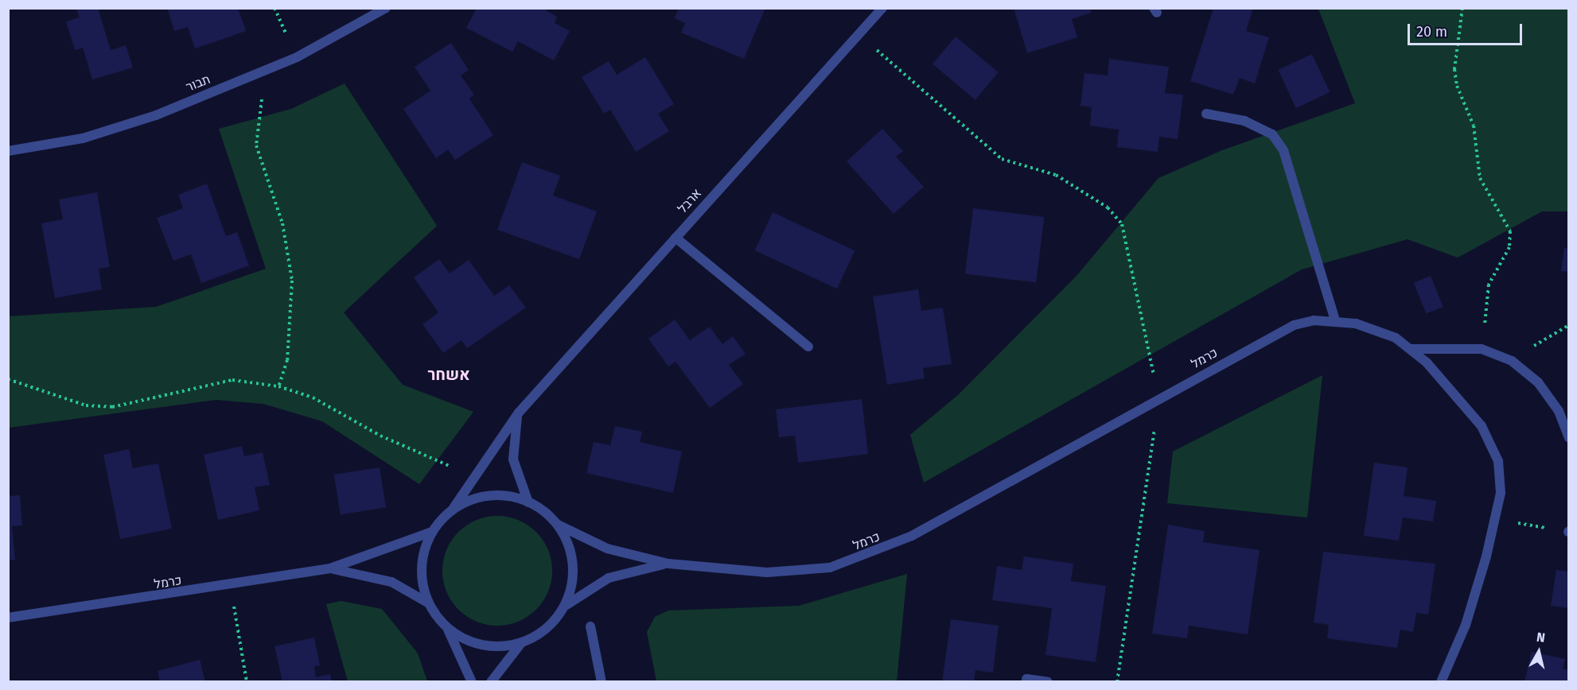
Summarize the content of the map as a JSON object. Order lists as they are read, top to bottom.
{
  "streets": {
    "street": ["תבור", "ארבל", "כרמל"]
  },
  "districts": ["אשחר"],
  "scale_bar": "20 m",
  "north": "top"
}
